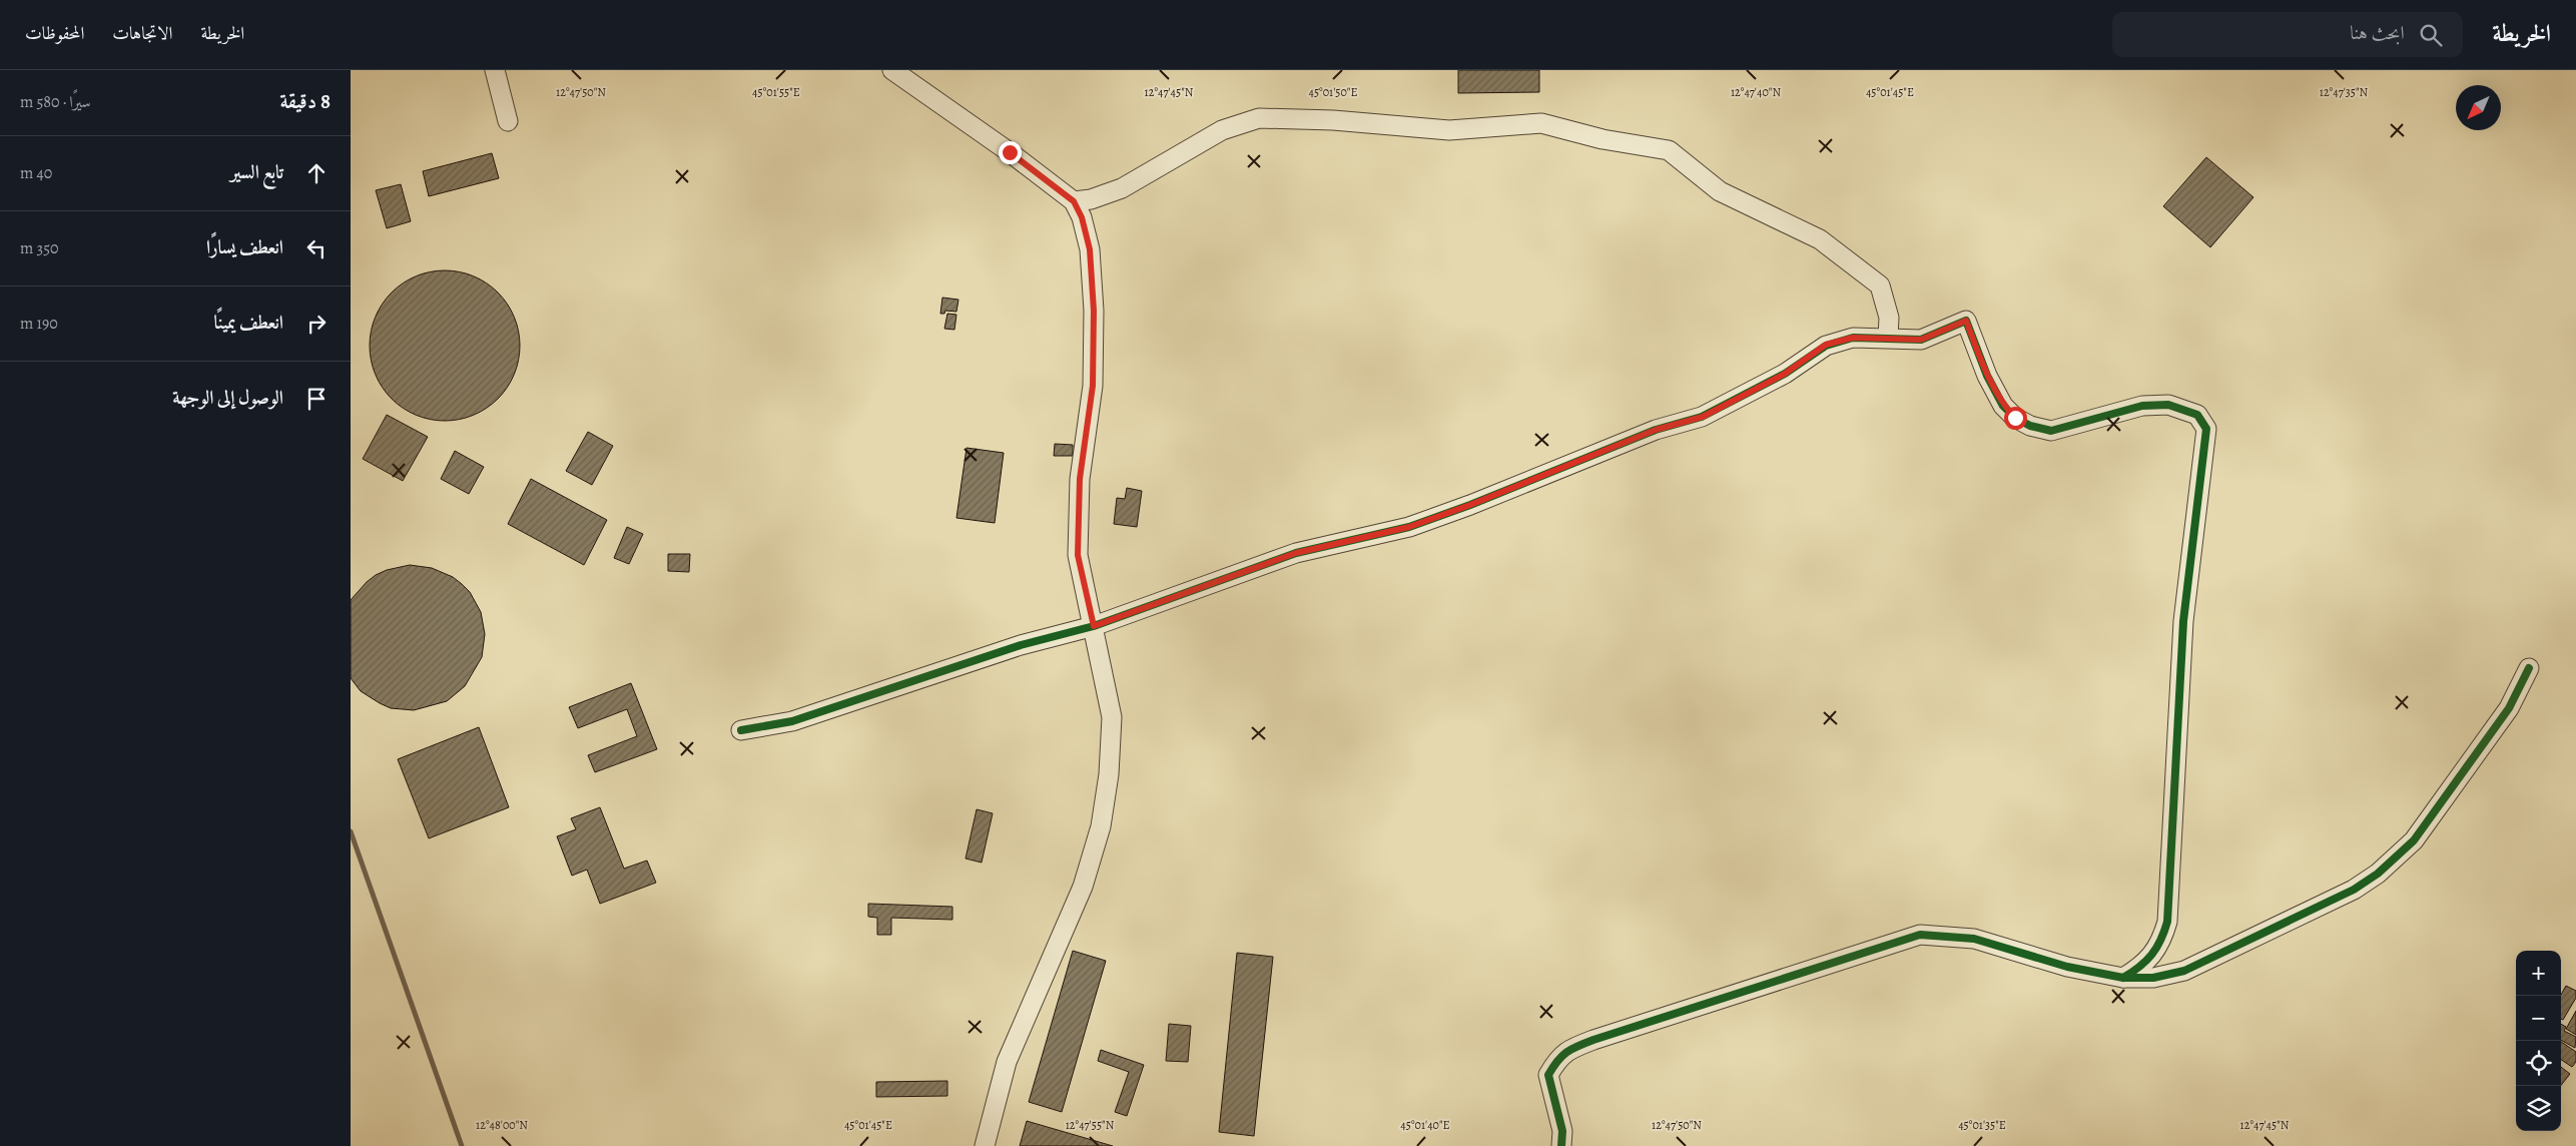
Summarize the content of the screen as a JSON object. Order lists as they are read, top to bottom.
{
  "north": "bottom left",
  "page": {
    "header": "الخريطة",
    "search": "ابحث هنا",
    "nav": ["الخريطة", "الاتجاهات", "المحفوظات"],
    "heading": ["8 دقيقة", "سيرًا · 580 m"],
    "list": [
      ["تابع السير", "40 m"],
      ["انعطف يسارًا", "350 m"],
      ["انعطف يمينًا", "190 m"],
      "الوصول إلى الوجهة"
    ],
    "map_buttons": ["+", "−"]
  },
  "coordinates": [
    "12°47'50\"N",
    "12°47'45\"N",
    "12°47'40\"N",
    "12°47'35\"N",
    "45°01'45\"E",
    "45°01'55\"E",
    "45°01'50\"E",
    "45°01'40\"E",
    "45°01'35\"E",
    "12°48'00\"N",
    "12°47'55\"N"
  ]
}
